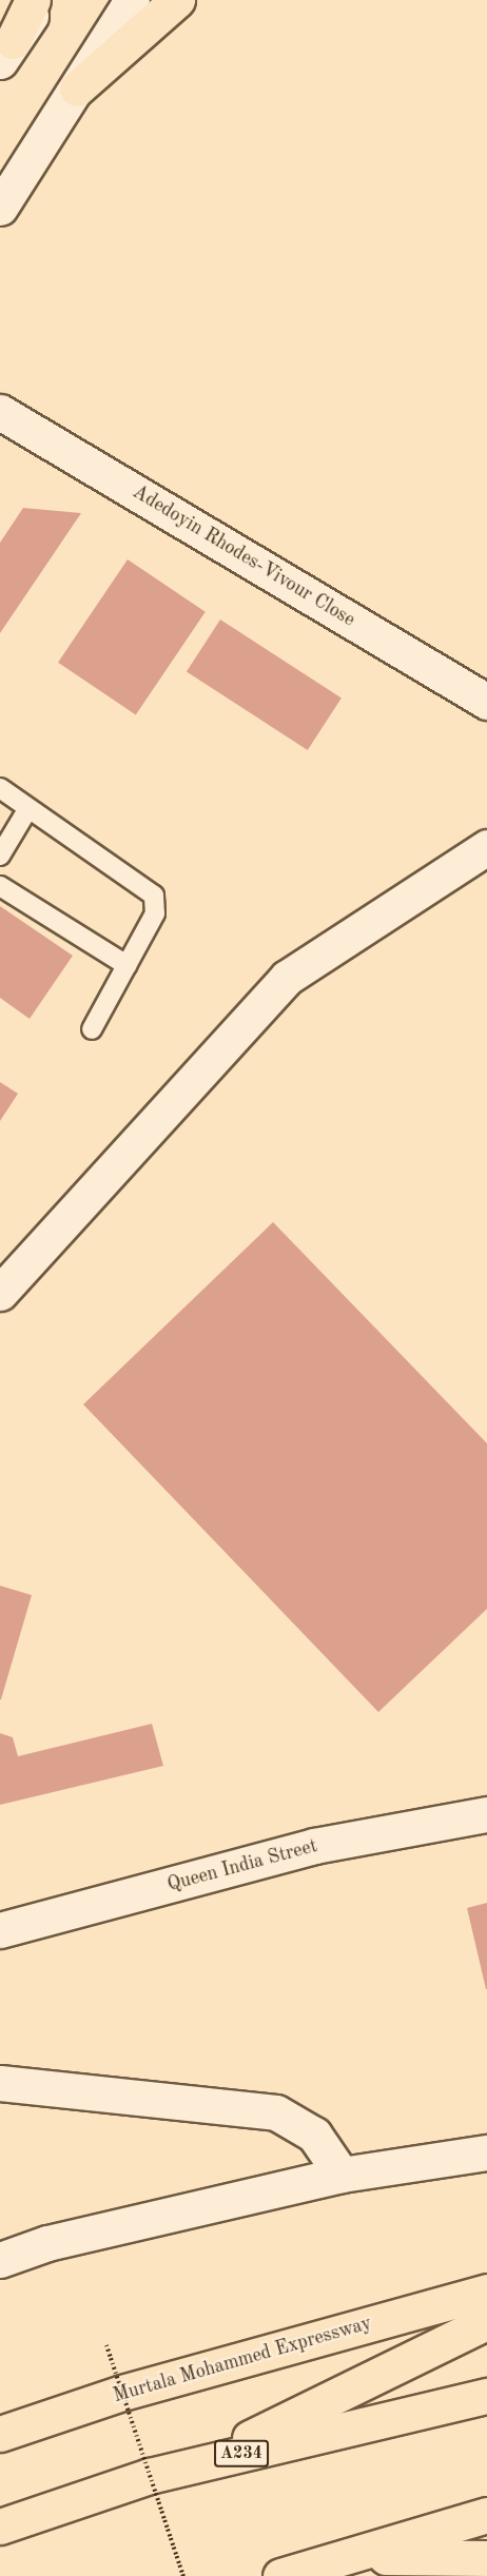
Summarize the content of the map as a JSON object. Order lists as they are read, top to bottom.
{
  "streets": {
    "highway": ["Murtala Mohammed Expressway", "A234"],
    "street": ["Adedoyin Rhodes-Vivour Close", "Queen India Street"]
  }
}
